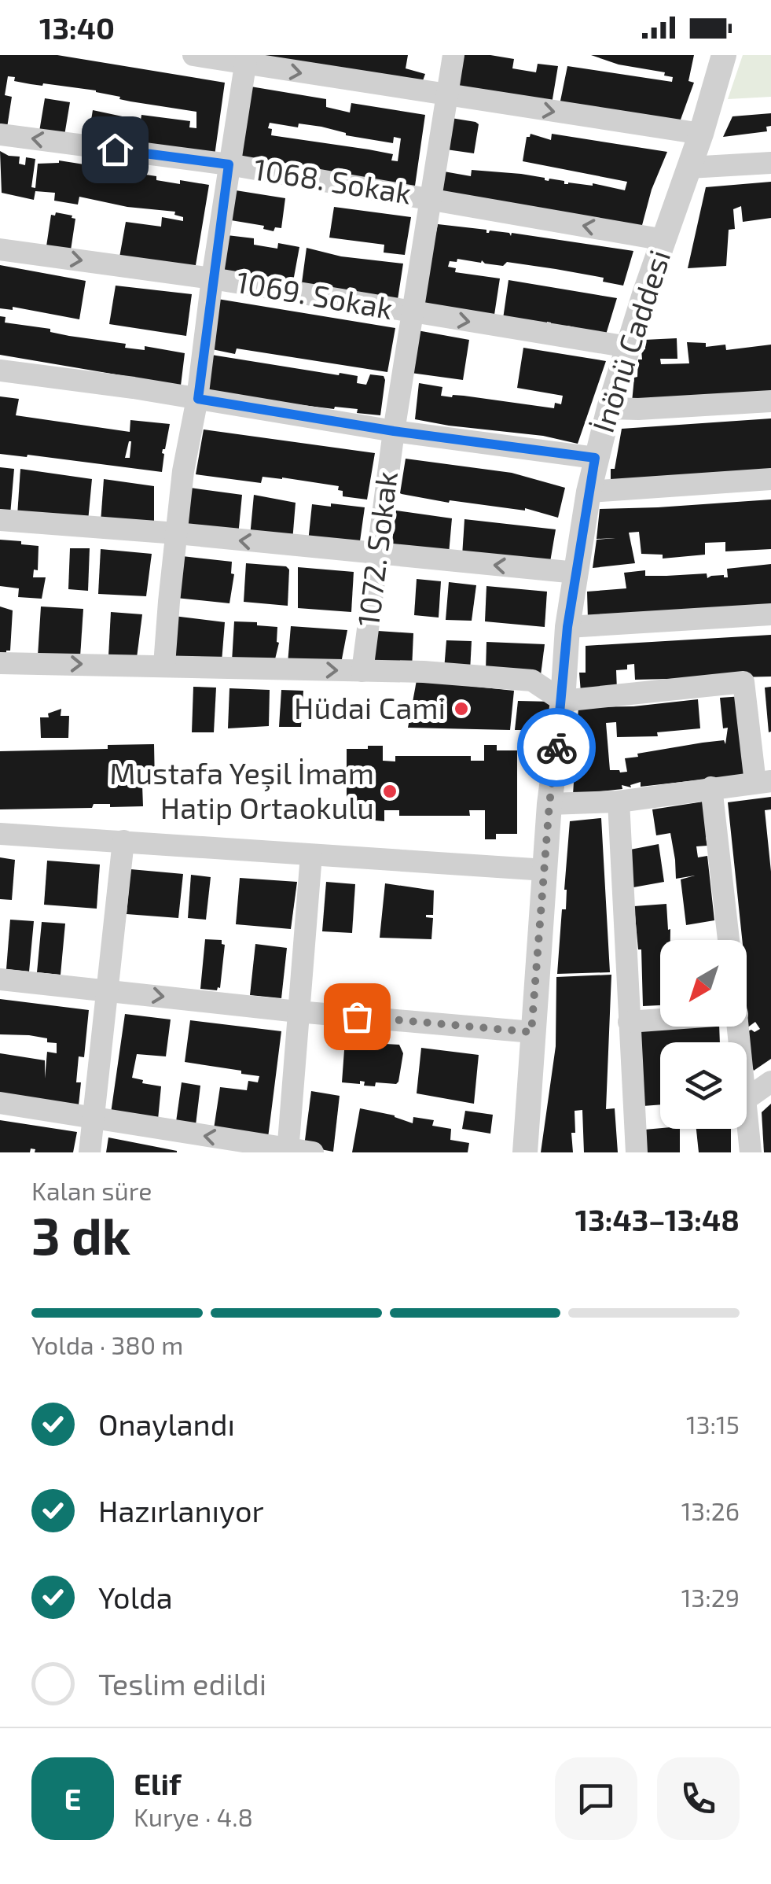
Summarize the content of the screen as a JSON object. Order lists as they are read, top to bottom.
{
  "streets": {
    "street": [
      "1068. Sokak",
      "1069. Sokak",
      "İnönü Caddesi",
      "1072. Sokak"
    ]
  },
  "crossings": [
    ["1068. Sokak", "İnönü Caddesi"],
    ["1068. Sokak", "1072. Sokak"],
    ["1069. Sokak", "İnönü Caddesi"],
    ["1069. Sokak", "1072. Sokak"]
  ],
  "places": ["Hüdai Cami", "Mustafa Yeşil İmam Hatip Ortaokulu"],
  "north": "bottom left",
  "page": {
    "status": "13:40",
    "heading": ["3 dk", "Kalan süre", "13:43–13:48"],
    "panel": ["Elif", "Kurye · 4.8"],
    "bar": "Yolda · 380 m",
    "list": [
      ["Onaylandı", "13:15"],
      ["Hazırlanıyor", "13:26"],
      ["Yolda", "13:29"],
      "Teslim edildi"
    ],
    "round": "E"
  }
}
